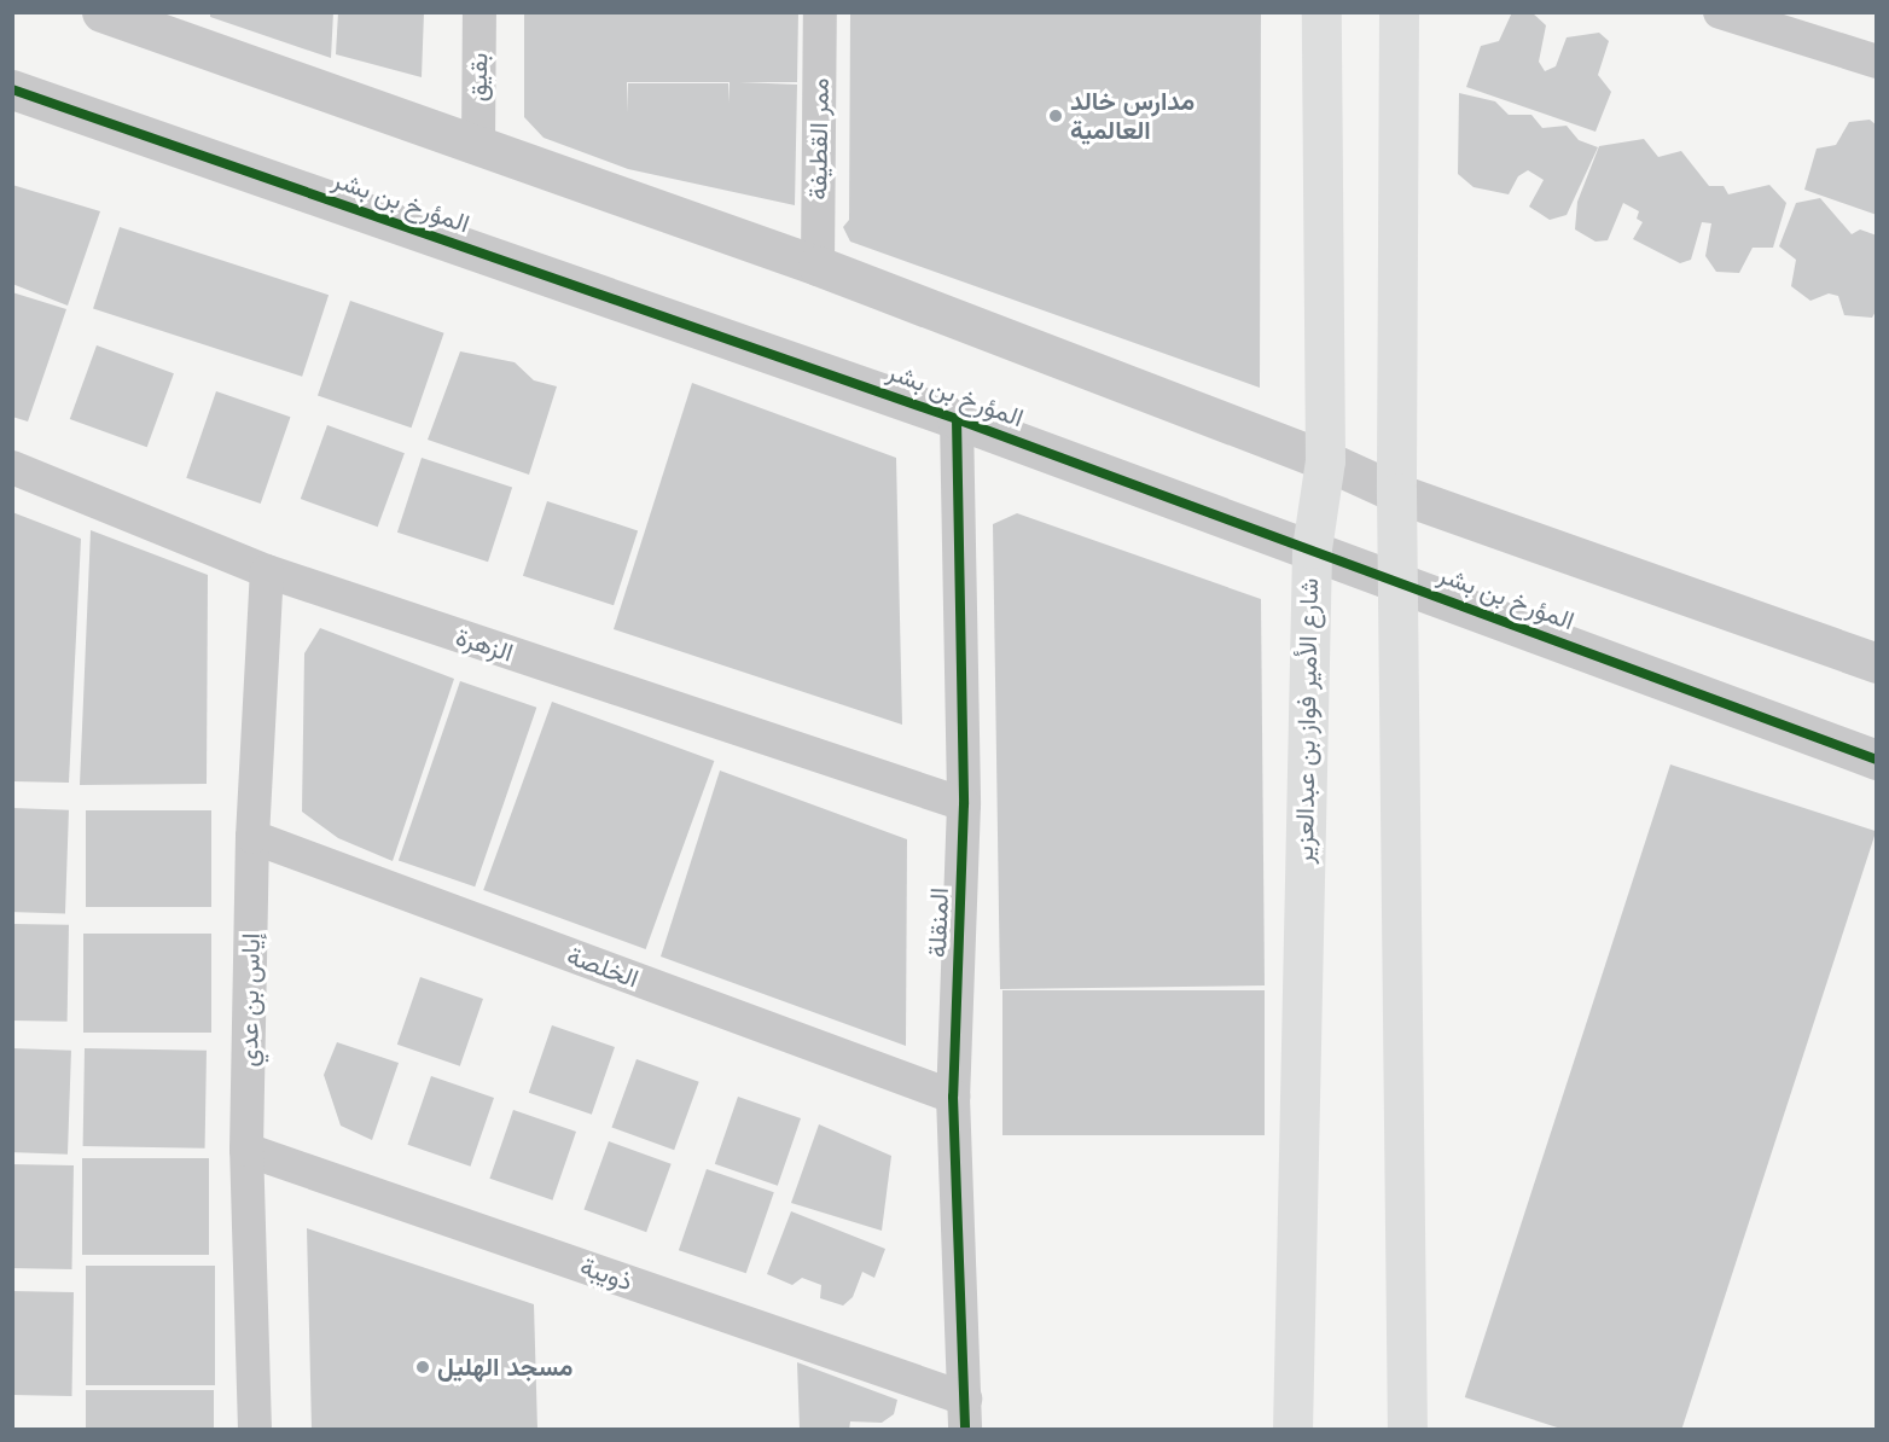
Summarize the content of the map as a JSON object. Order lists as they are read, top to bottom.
{
  "streets": {
    "main road": ["شارع الأمير فواز بن عبدالعزير"],
    "street": [
      "بقيق",
      "ممر القطيفة",
      "المؤرخ بن بشر",
      "الزهرة",
      "المنقلة",
      "الخلصة",
      "إياس بن عدي",
      "ذويبة"
    ]
  },
  "crossings": [
    ["المؤرخ بن بشر", "شارع الأمير فواز بن عبدالعزير"],
    ["المؤرخ بن بشر", "المنقلة"],
    ["الزهرة", "المنقلة"],
    ["الزهرة", "إياس بن عدي"],
    ["المنقلة", "الخلصة"],
    ["المنقلة", "ذويبة"],
    ["الخلصة", "إياس بن عدي"],
    ["إياس بن عدي", "ذويبة"]
  ],
  "places": ["مدارس خالد العالمية", "مسجد الهليل"]
}
